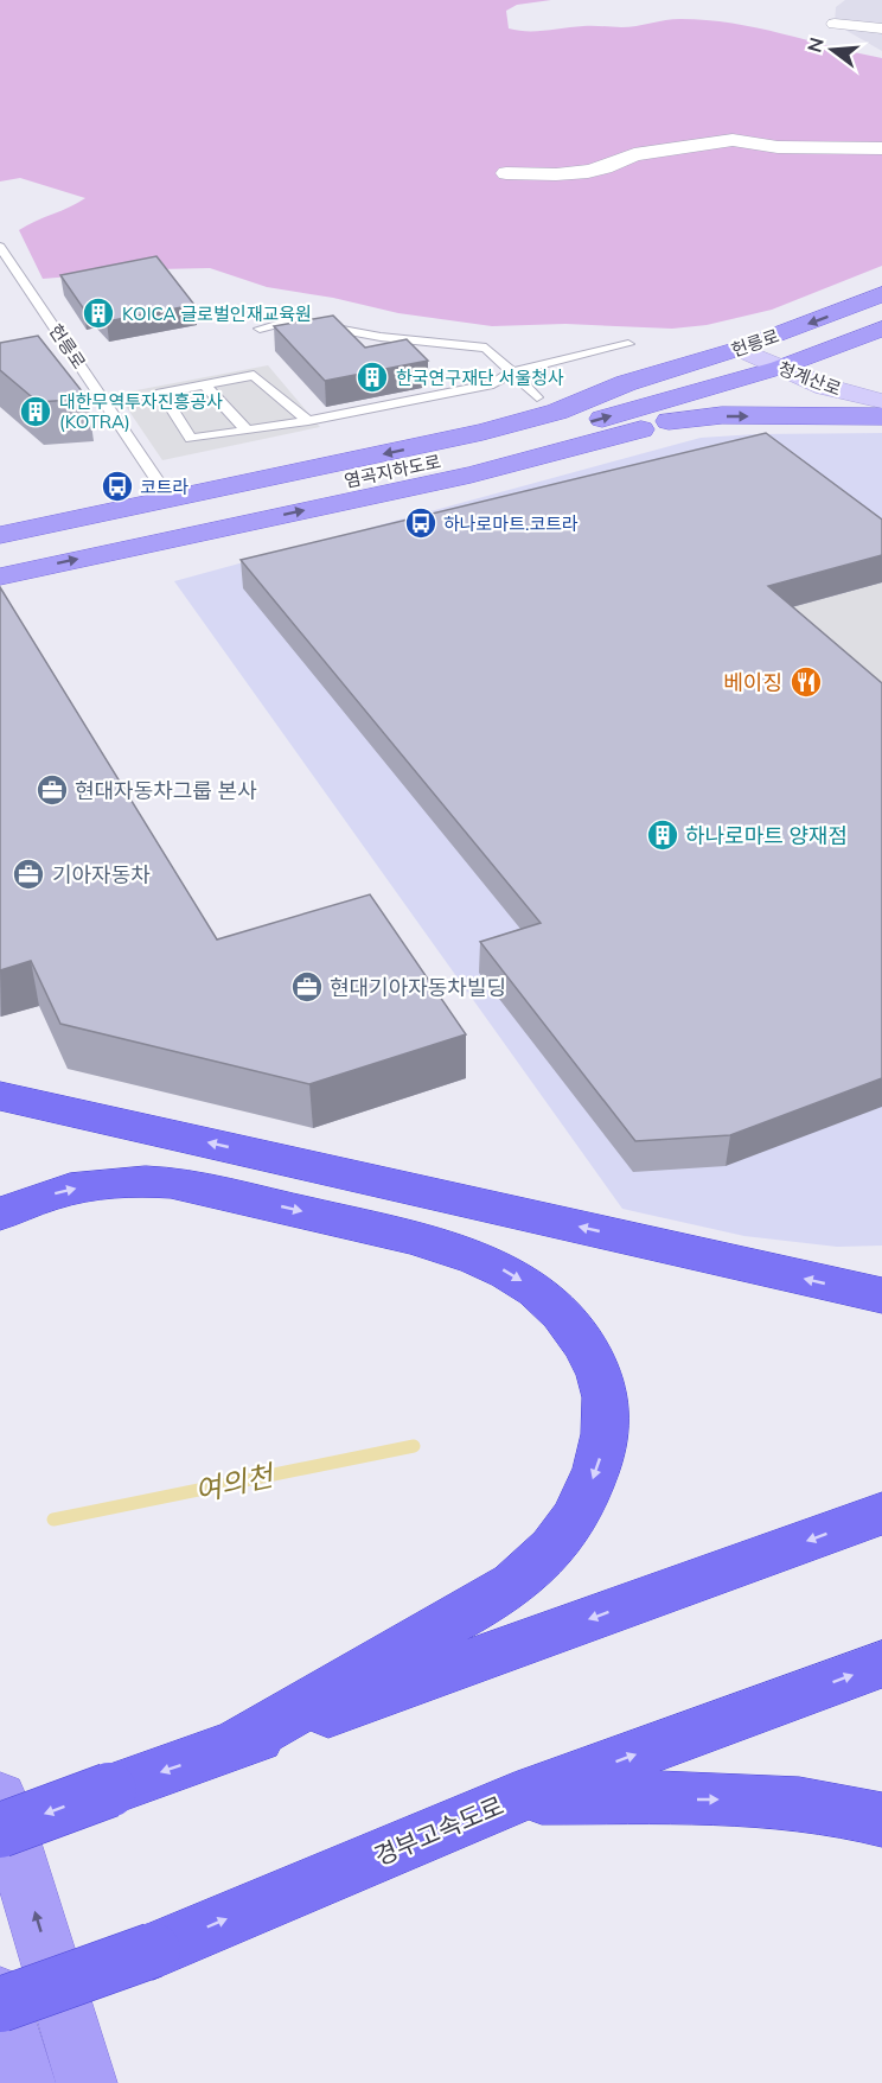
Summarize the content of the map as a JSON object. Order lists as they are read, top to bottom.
{
  "streets": {
    "highway": ["경부고속도로"],
    "main road": ["헌릉로", "청계산로", "염곡지하도로"]
  },
  "crossings": [
    ["헌릉로", "청계산로"],
    ["헌릉로", "염곡지하도로"],
    ["청계산로", "염곡지하도로"]
  ],
  "water": ["여의천"],
  "places": {
    "building": [
      "KOICA 글로벌인재교육원",
      "한국연구재단 서울청사",
      "대한무역투자진흥공사 (KOTRA)",
      "하나로마트 양재점"
    ],
    "bus stop": ["코트라", "하나로마트.코트라"],
    "restaurant": ["베이징"],
    "office": ["현대자동차그룹 본사", "기아자동차", "현대기아자동차빌딩"]
  },
  "north": "left"
}
